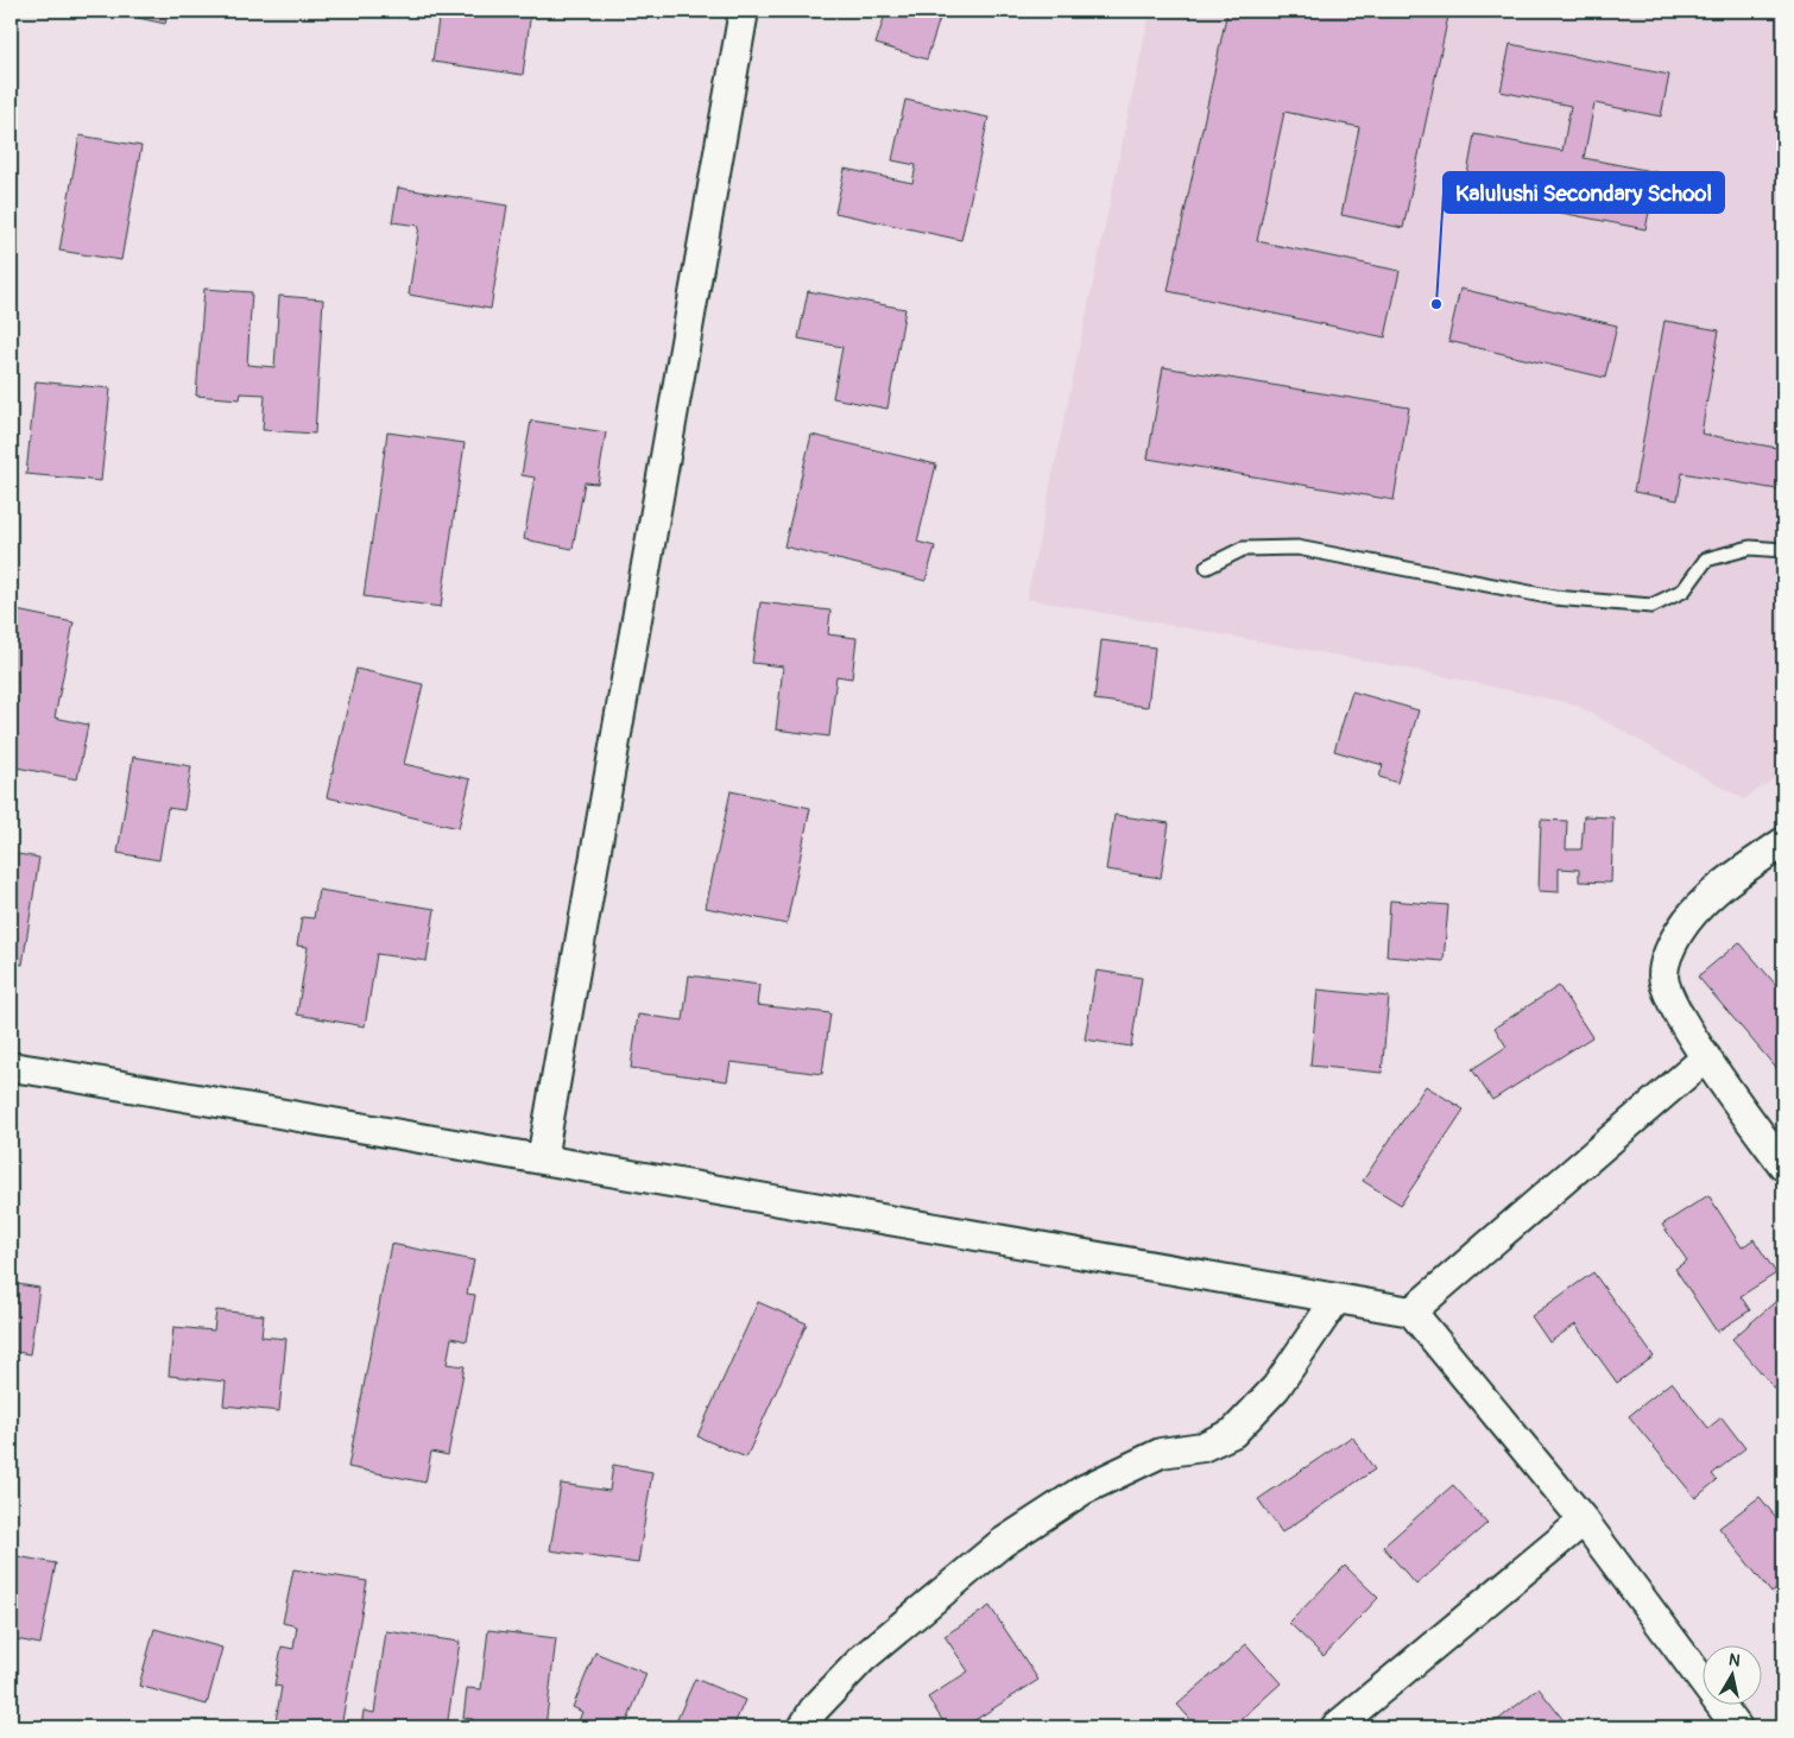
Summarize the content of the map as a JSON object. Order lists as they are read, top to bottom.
{
  "places": ["Kalulushi Secondary School"],
  "north": "top"
}
